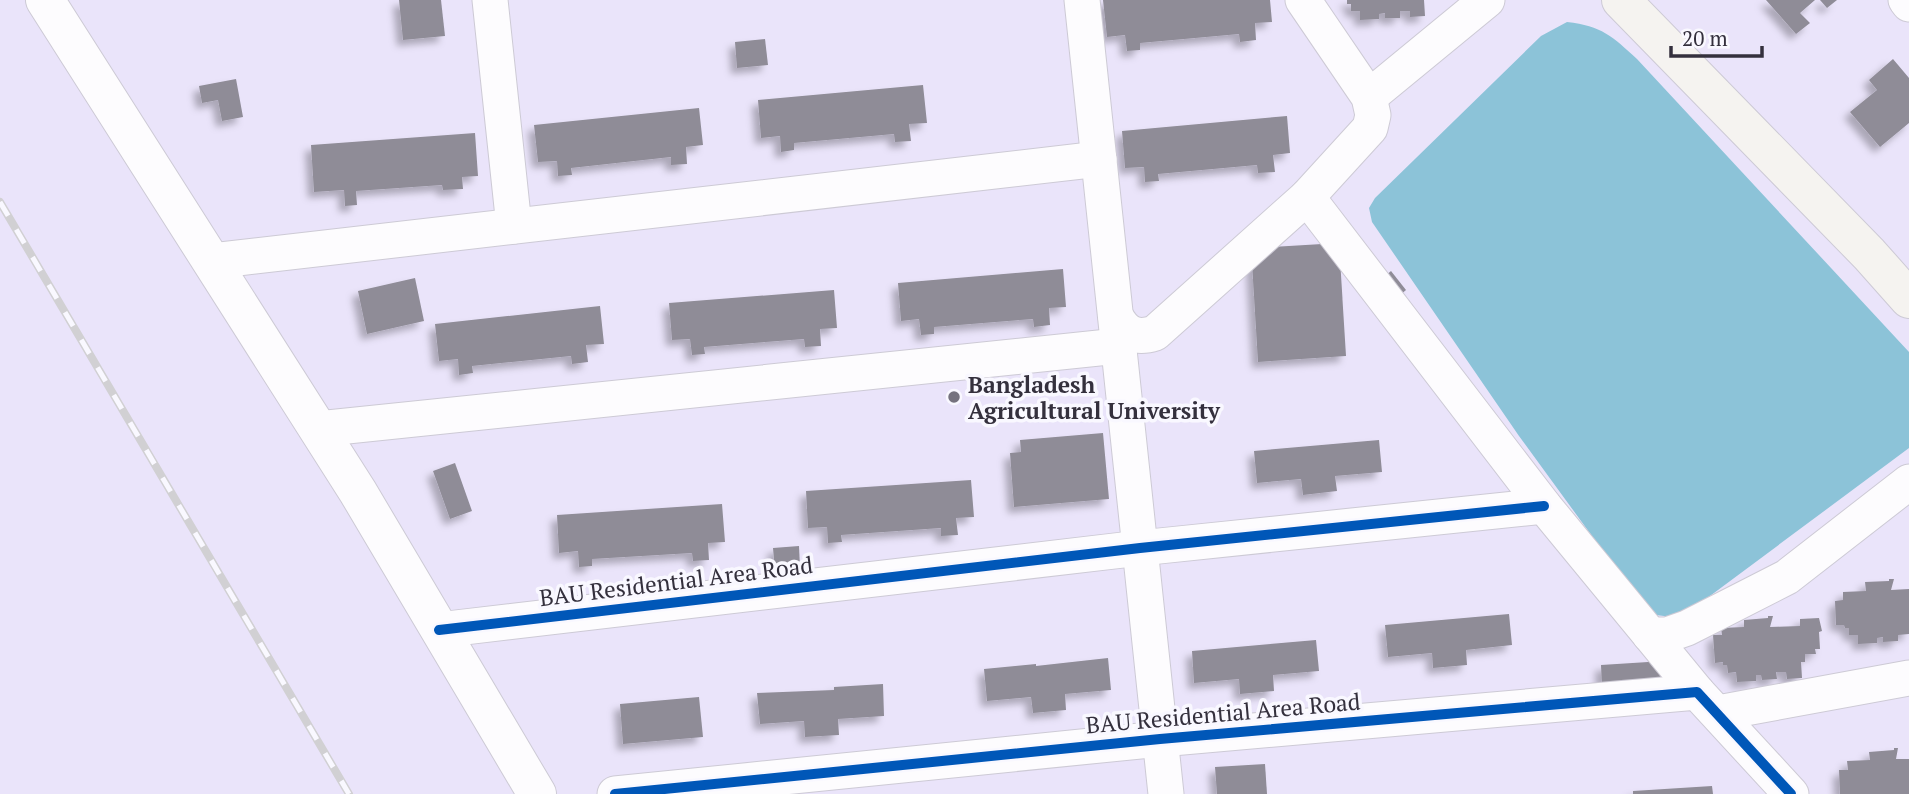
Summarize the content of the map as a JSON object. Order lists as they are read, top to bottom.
{
  "streets": {
    "street": ["BAU Residential Area Road"]
  },
  "places": ["Bangladesh Agricultural University"],
  "scale_bar": "20 m"
}
